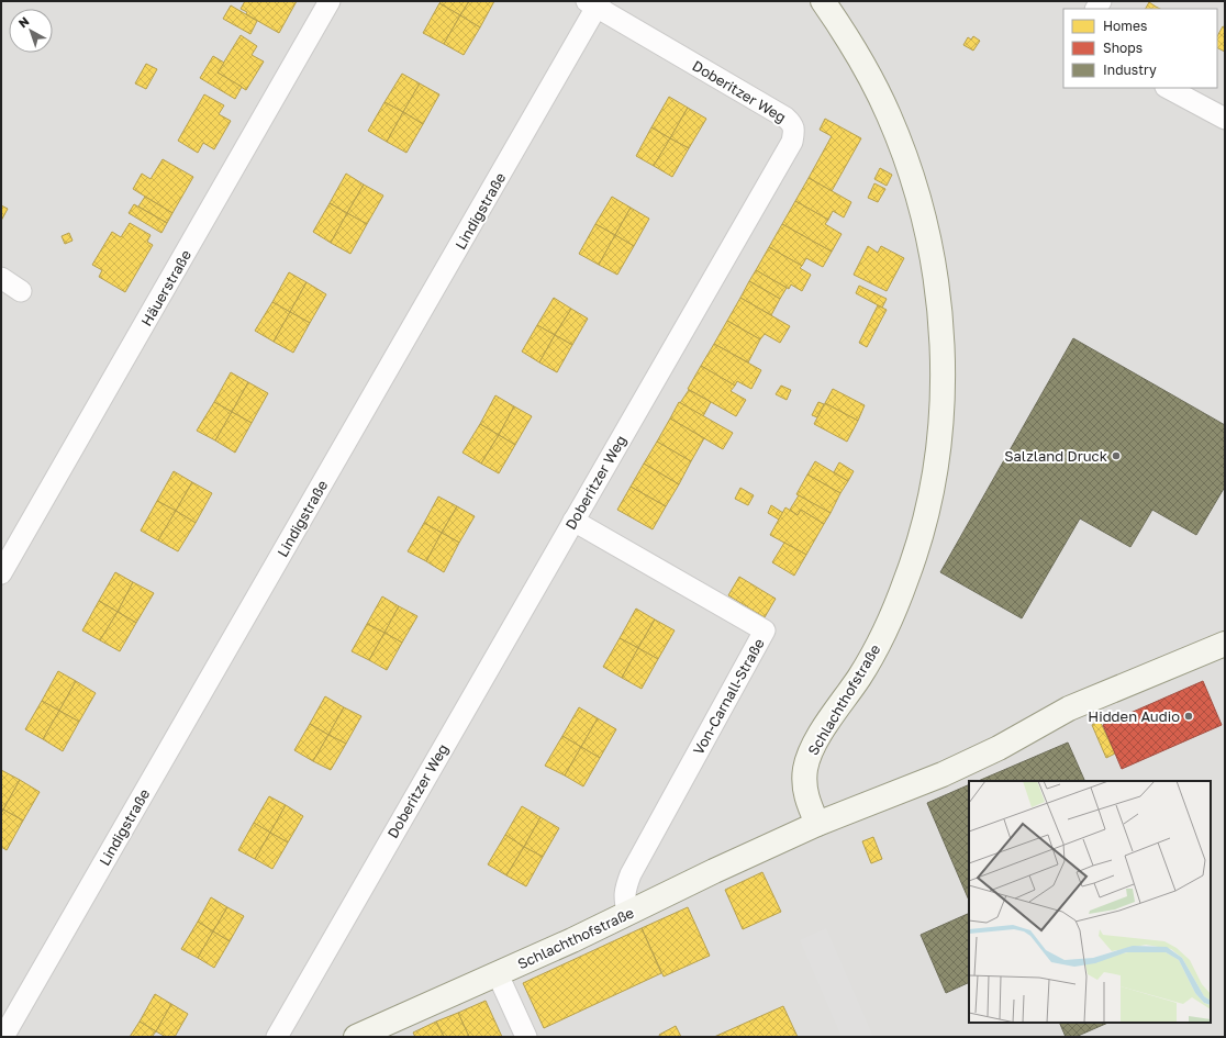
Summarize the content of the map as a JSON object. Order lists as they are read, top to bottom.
{
  "streets": {
    "street": [
      "Doberitzer Weg",
      "Lindigstraße",
      "Häuerstraße",
      "Von-Carnall-Straße",
      "Schlachthofstraße"
    ]
  },
  "crossings": [
    ["Doberitzer Weg", "Lindigstraße"],
    ["Doberitzer Weg", "Von-Carnall-Straße"],
    ["Von-Carnall-Straße", "Schlachthofstraße"]
  ],
  "places": ["Salzland Druck", "Hidden Audio"],
  "legend": ["Homes", "Shops", "Industry"],
  "north": "top left"
}
